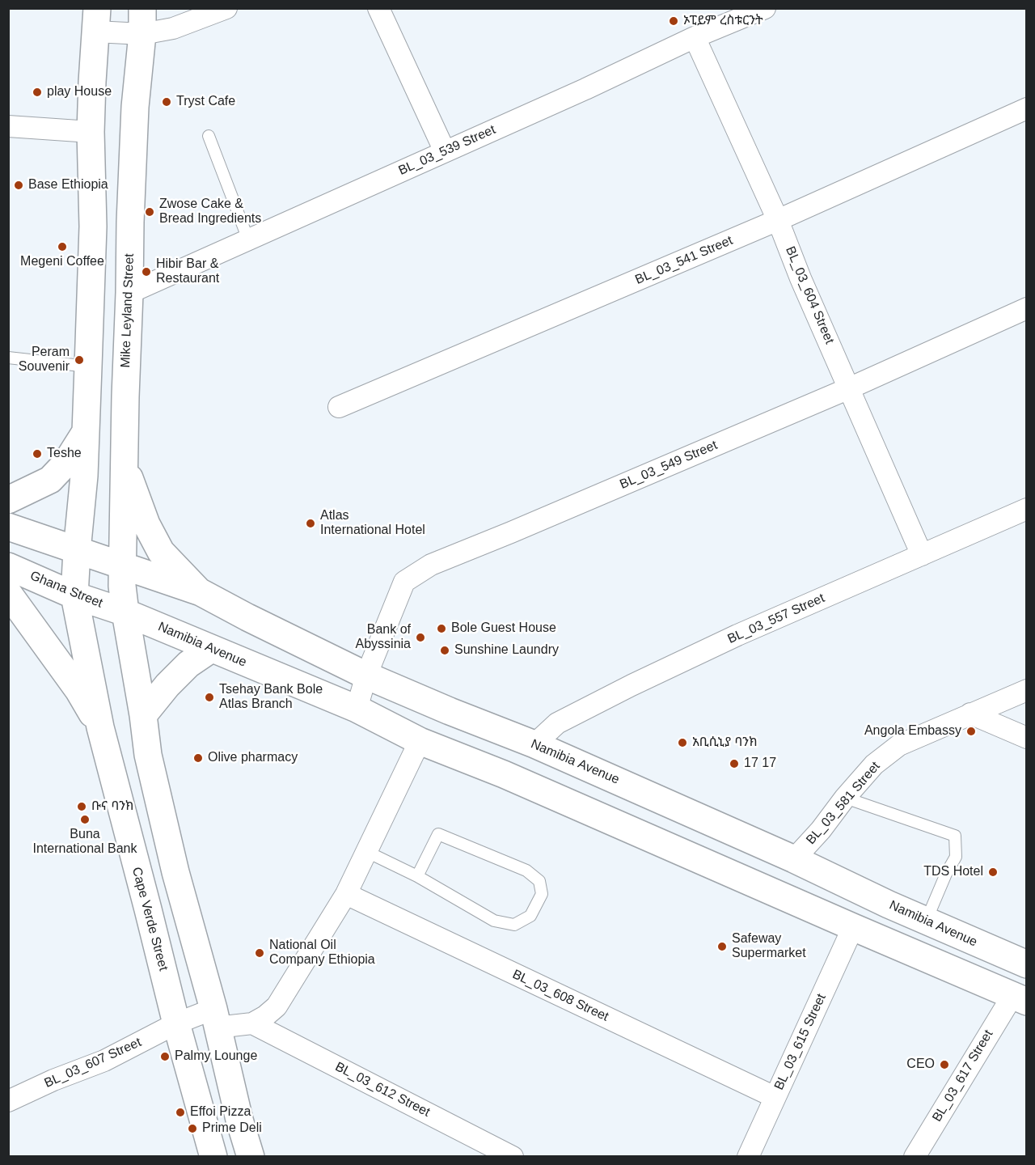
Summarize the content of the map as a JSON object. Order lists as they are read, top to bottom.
{
  "streets": {
    "main road": [
      "Mike Leyland Street",
      "Ghana Street",
      "Namibia Avenue",
      "Cape Verde Street"
    ],
    "street": [
      "BL_03_539 Street",
      "BL_03_541 Street",
      "BL_03_604 Street",
      "BL_03_549 Street",
      "BL_03_557 Street",
      "BL_03_581 Street",
      "BL_03_608 Street",
      "BL_03_615 Street",
      "BL_03_607 Street",
      "BL_03_617 Street",
      "BL_03_612 Street"
    ]
  },
  "crossings": [
    ["BL_03_539 Street", "BL_03_604 Street"],
    ["BL_03_539 Street", "Mike Leyland Street"],
    ["BL_03_541 Street", "BL_03_604 Street"],
    ["BL_03_604 Street", "BL_03_549 Street"],
    ["BL_03_604 Street", "BL_03_557 Street"],
    ["Mike Leyland Street", "Ghana Street"],
    ["Mike Leyland Street", "Namibia Avenue"],
    ["BL_03_549 Street", "Namibia Avenue"],
    ["Ghana Street", "Namibia Avenue"],
    ["Ghana Street", "Cape Verde Street"],
    ["BL_03_557 Street", "Namibia Avenue"],
    ["Namibia Avenue", "BL_03_581 Street"],
    ["Namibia Avenue", "BL_03_615 Street"],
    ["Namibia Avenue", "BL_03_617 Street"],
    ["Cape Verde Street", "BL_03_607 Street"],
    ["BL_03_608 Street", "BL_03_615 Street"],
    ["BL_03_607 Street", "BL_03_612 Street"]
  ],
  "places": [
    "ኦፒይም ረስቱርንት",
    "play House",
    "Tryst Cafe",
    "Base Ethiopia",
    "Zwose Cake & Bread Ingredients",
    "Megeni Coffee",
    "Hibir Bar & Restaurant",
    "Peram Souvenir",
    "Teshe",
    "Atlas International Hotel",
    "Bole Guest House",
    "Bank of Abyssinia",
    "Sunshine Laundry",
    "Tsehay Bank Bole Atlas Branch",
    "Angola Embassy",
    "አቢሲኒያ ባንክ",
    "Olive pharmacy",
    "17 17",
    "ቡና ባንክ",
    "Buna International Bank",
    "TDS Hotel",
    "Safeway Supermarket",
    "National Oil Company Ethiopia",
    "Palmy Lounge",
    "CEO",
    "Effoi Pizza",
    "Prime Deli"
  ]
}
